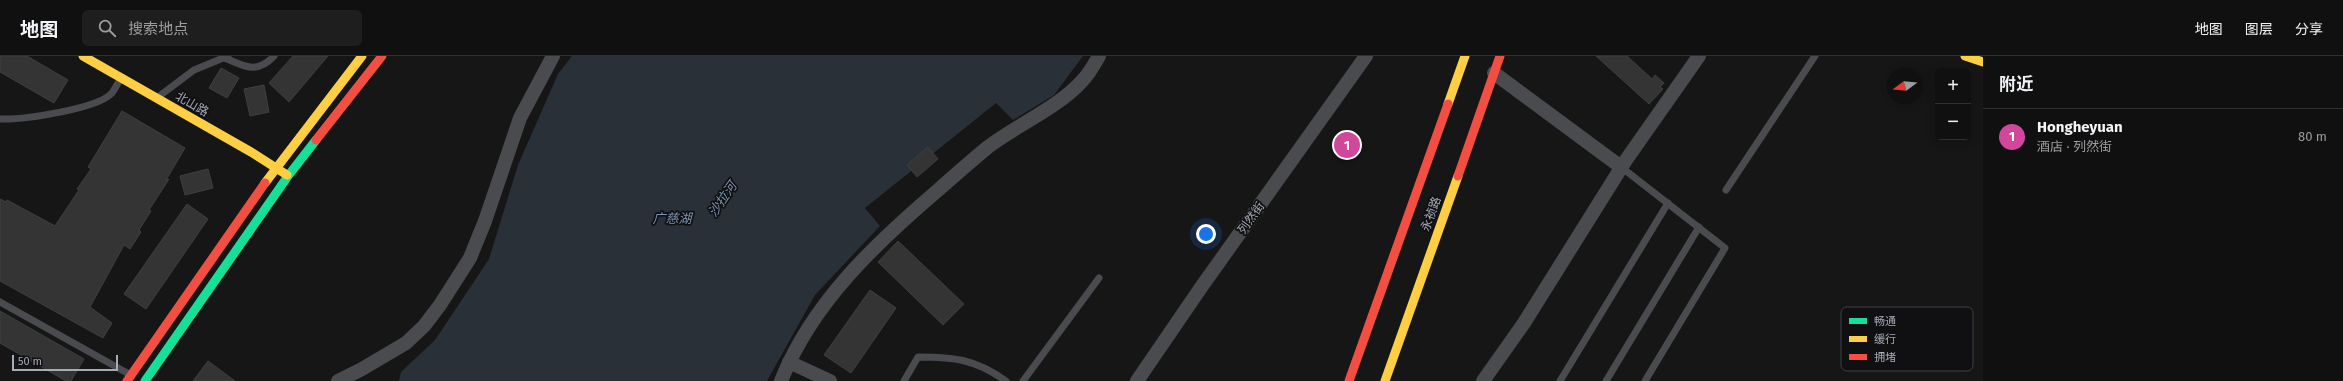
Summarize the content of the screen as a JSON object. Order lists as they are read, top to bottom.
{
  "streets": {
    "street": ["北山路", "永祯路", "列然街"]
  },
  "water": ["沙拉河", "广慈湖"],
  "legend": ["畅通", "缓行", "拥堵"],
  "scale_bar": "50 m",
  "north": "left",
  "page": {
    "header": "地图",
    "search": "搜索地点",
    "nav": ["地图", "图层", "分享"],
    "heading": "附近",
    "map_buttons": ["+", "−"],
    "list": [
      {
        "mark": "1",
        "name": "Hongheyuan",
        "note": "酒店 · 列然街",
        "value": "80 m"
      }
    ],
    "pins": "1",
    "scale": "50 m"
  }
}
